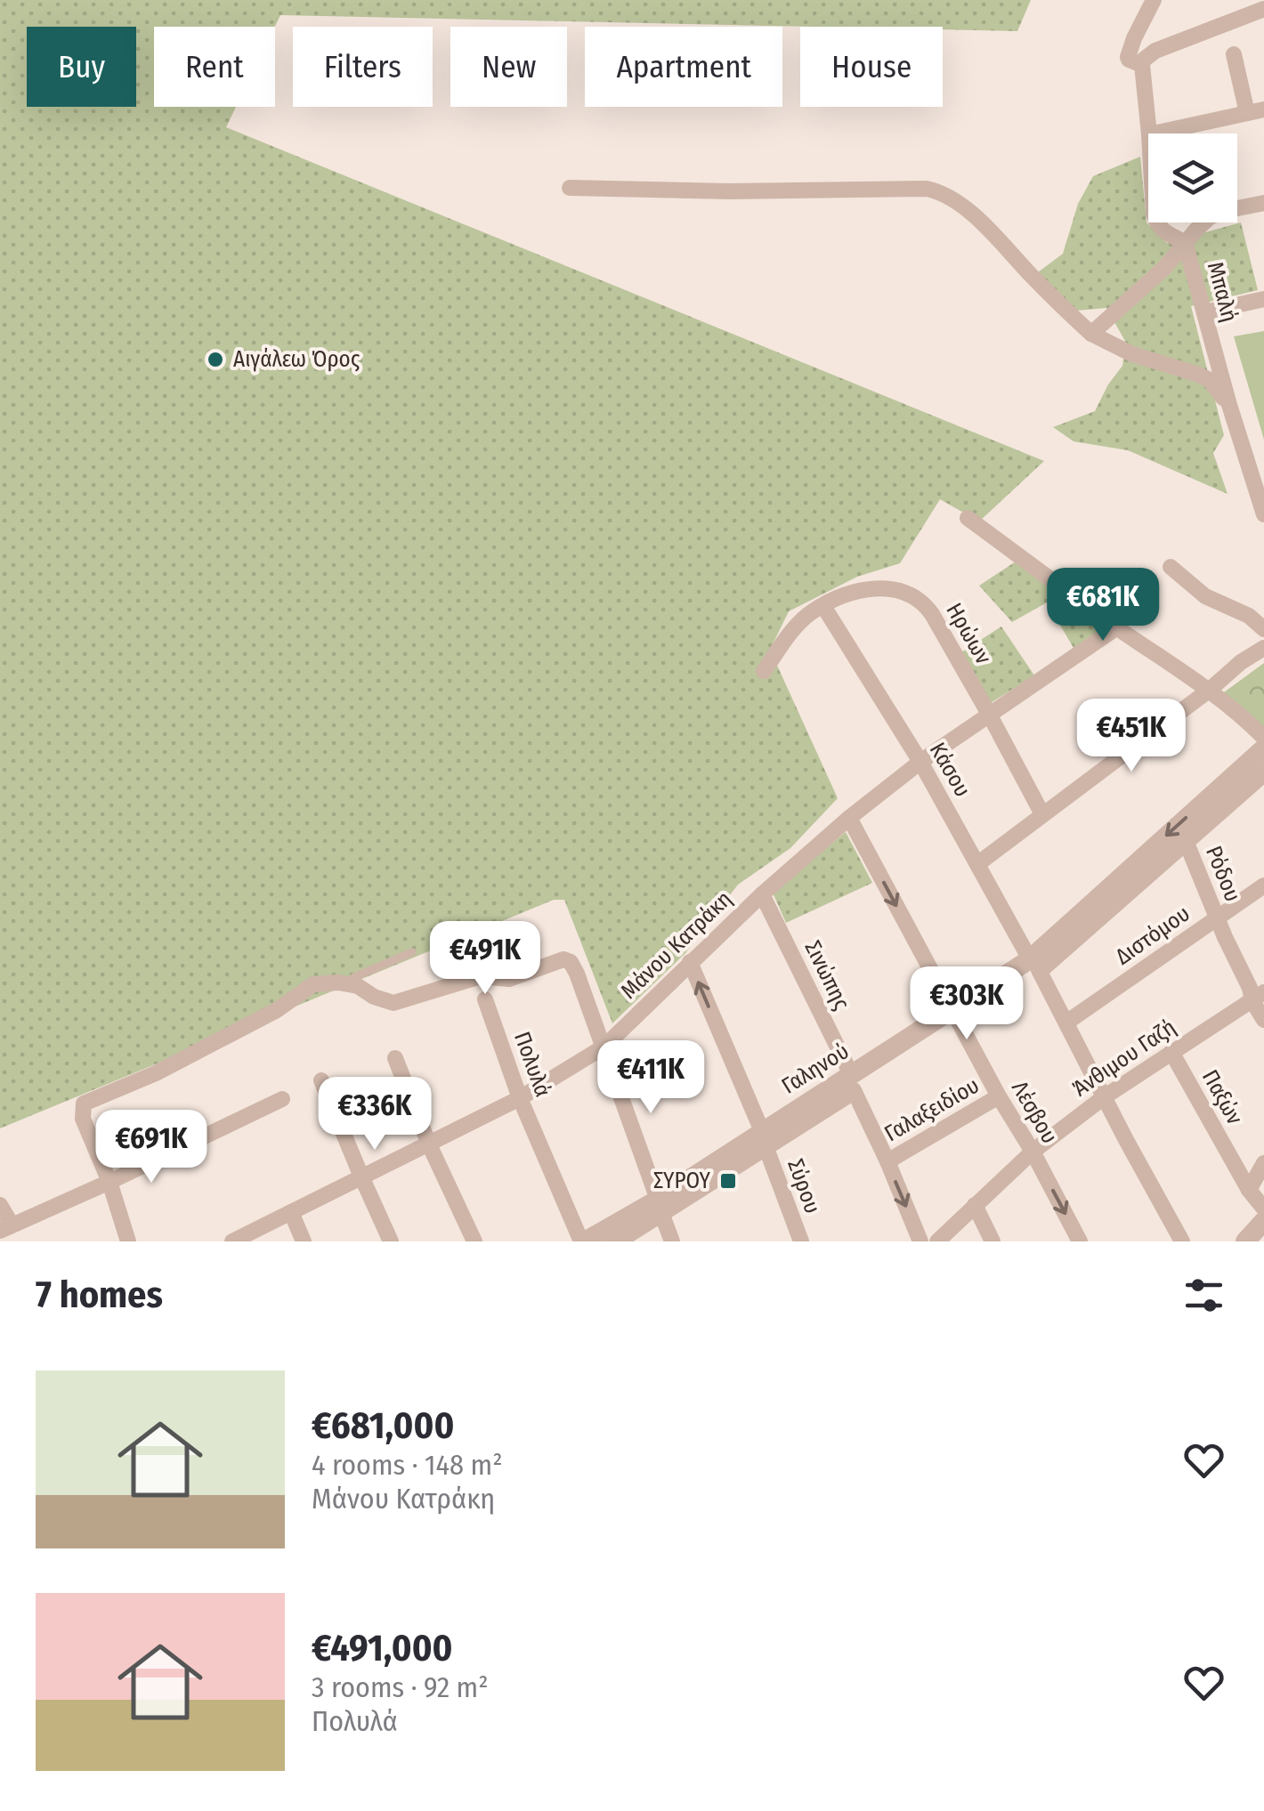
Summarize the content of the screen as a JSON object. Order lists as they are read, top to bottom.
{
  "streets": {
    "street": [
      "Μπαλή",
      "Ηρώων",
      "Κάσου",
      "Ρόδου",
      "Διστόμου",
      "Μάνου Κατράκη",
      "Σινώπης",
      "Άνθιμου Γαζή",
      "Πολυλά",
      "Γαληνού",
      "Παξών",
      "Γαλαξειδίου",
      "Λέσβου",
      "Σύρου"
    ]
  },
  "crossings": [
    ["Ηρώων", "Κάσου"],
    ["Ηρώων", "Μάνου Κατράκη"],
    ["Κάσου", "Διστόμου"],
    ["Κάσου", "Μάνου Κατράκη"],
    ["Κάσου", "Άνθιμου Γαζή"],
    ["Κάσου", "Γαληνού"],
    ["Ρόδου", "Διστόμου"],
    ["Ρόδου", "Άνθιμου Γαζή"],
    ["Ρόδου", "Γαληνού"],
    ["Μάνου Κατράκη", "Σινώπης"],
    ["Μάνου Κατράκη", "Πολυλά"],
    ["Μάνου Κατράκη", "Λέσβου"],
    ["Μάνου Κατράκη", "Σύρου"],
    ["Σινώπης", "Γαληνού"],
    ["Σινώπης", "Γαλαξειδίου"],
    ["Άνθιμου Γαζή", "Παξών"],
    ["Άνθιμου Γαζή", "Λέσβου"],
    ["Πολυλά", "Γαληνού"],
    ["Γαληνού", "Λέσβου"],
    ["Γαληνού", "Σύρου"],
    ["Γαλαξειδίου", "Λέσβου"]
  ],
  "one_way": ["Λέσβου"],
  "places": {
    "other": ["Αιγάλεω Όρος"],
    "transit": ["ΣΥΡΟΥ"]
  },
  "page": {
    "chip": [
      "Buy",
      "Rent",
      "Filters",
      "New",
      "Apartment",
      "House"
    ],
    "price": [
      "€681K",
      "€451K",
      "€491K",
      "€303K",
      "€411K",
      "€336K",
      "€691K"
    ],
    "heading": "7 homes",
    "list": [
      {
        "name": "€681,000",
        "note": "4 rooms · 148 m² · Μάνου Κατράκη"
      },
      {
        "name": "€491,000",
        "note": "3 rooms · 92 m² · Πολυλά"
      }
    ]
  }
}
